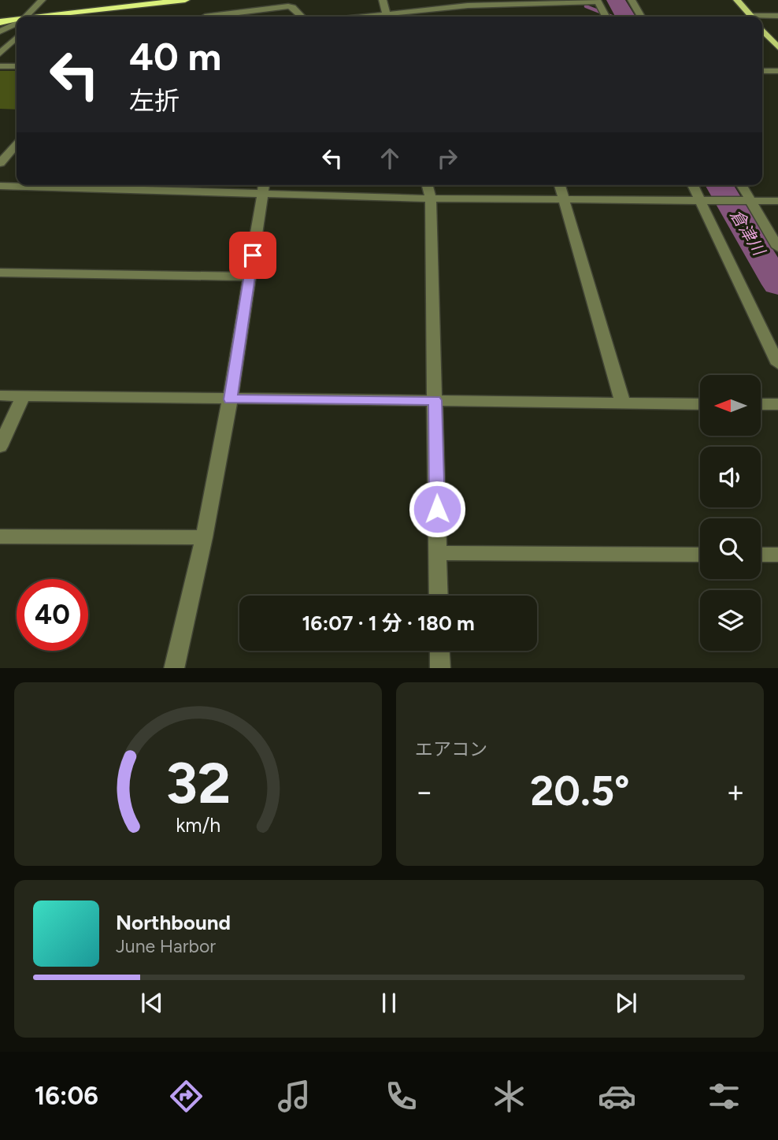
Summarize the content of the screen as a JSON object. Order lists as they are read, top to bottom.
{
  "water": ["倉津川"],
  "north": "left",
  "page": {
    "turn": ["40 m", "左折"],
    "limit": "40",
    "trip": "16:07 · 1 分 · 180 m",
    "tile": "エアコン",
    "heat": ["−", "20.5°", "+"],
    "song": ["Northbound", "June Harbor"],
    "tabs": "16:06",
    "gauge": ["32", "km/h"]
  }
}
